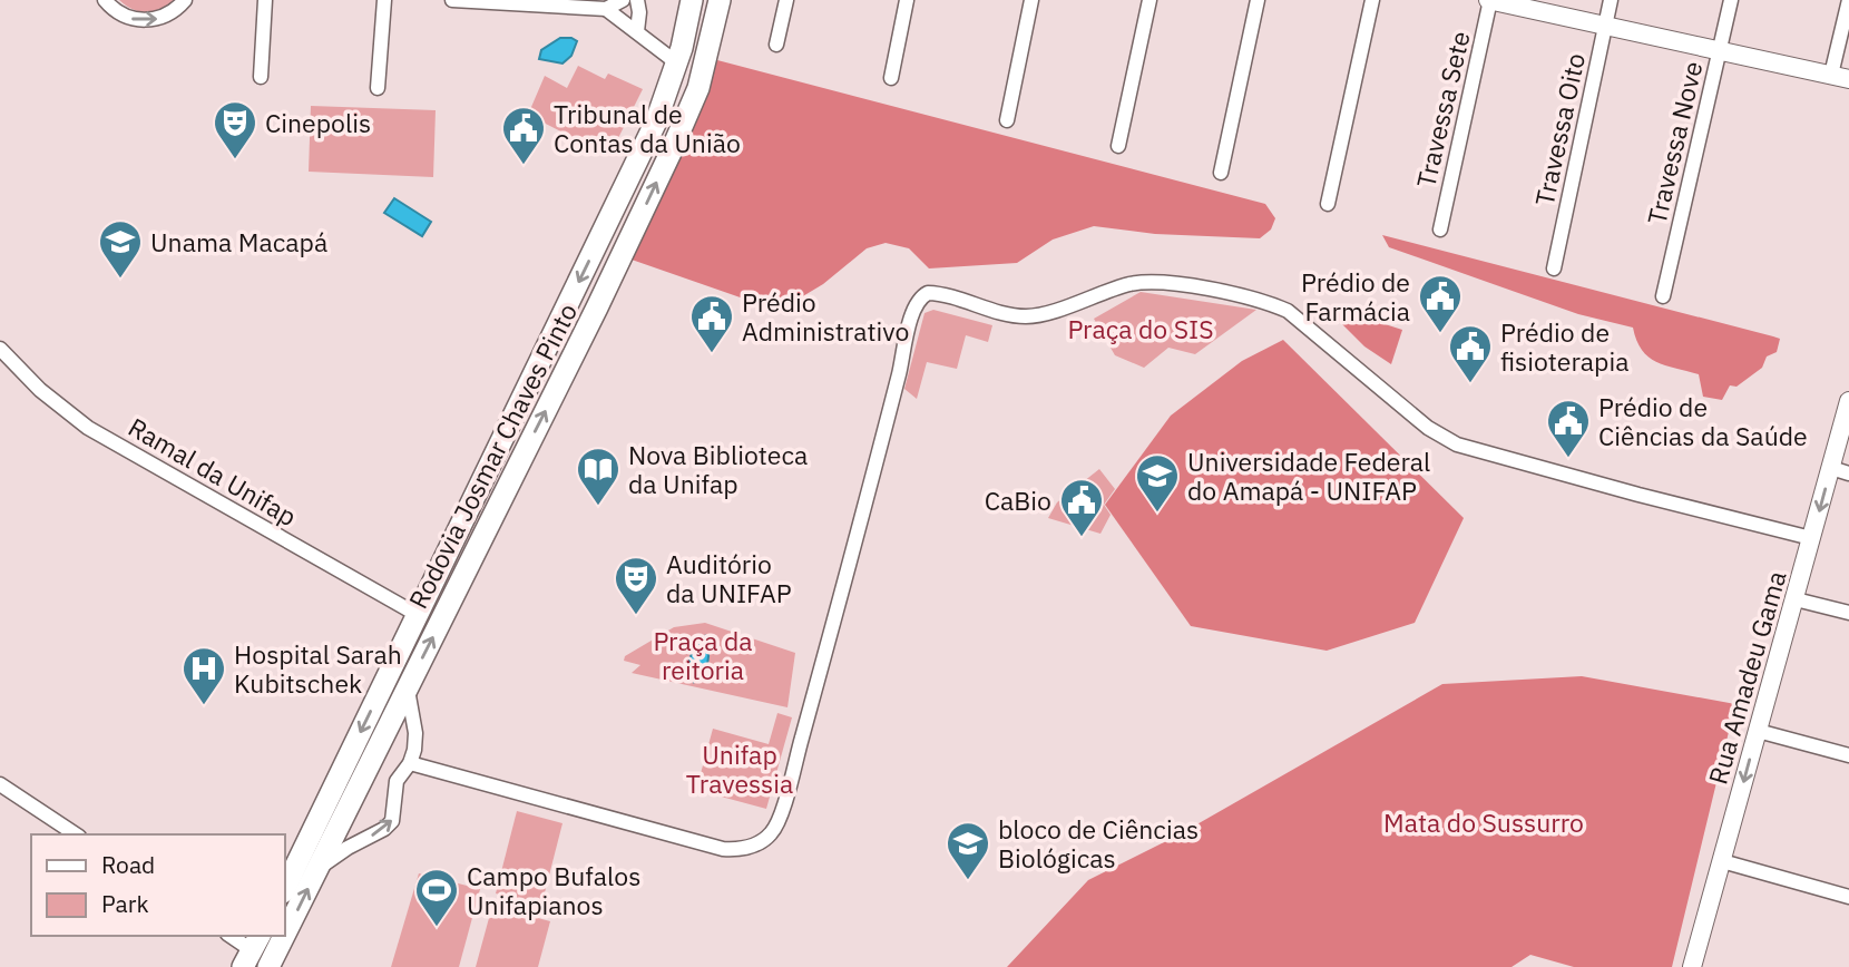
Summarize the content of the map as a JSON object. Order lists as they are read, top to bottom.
{
  "streets": {
    "main road": ["Rodovia Josmar Chaves Pinto"],
    "street": [
      "Travessa Sete",
      "Travessa Oito",
      "Travessa Nove",
      "Ramal da Unifap",
      "Rua Amadeu Gama"
    ]
  },
  "crossings": [
    ["Rodovia Josmar Chaves Pinto", "Ramal da Unifap"]
  ],
  "one_way": ["Rua Amadeu Gama"],
  "parks": [
    "Praça do SIS",
    "Praça da reitoria",
    "Unifap Travessia",
    "Mata do Sussurro"
  ],
  "places": {
    "theatre": ["Cinepolis", "Auditório da UNIFAP"],
    "public building": [
      "Tribunal de Contas da União",
      "Prédio de Farmácia",
      "Prédio Administrativo",
      "Prédio de fisioterapia",
      "Prédio de Ciências da Saúde",
      "CaBio"
    ],
    "school or university": ["Unama Macapá", "Universidade Federal do Amapá - UNIFAP", "bloco de Ciências Biológicas"],
    "library": ["Nova Biblioteca da Unifap"],
    "hospital": ["Hospital Sarah Kubitschek"],
    "sports": ["Campo Bufalos Unifapianos"]
  },
  "legend": ["Road", "Park"]
}
